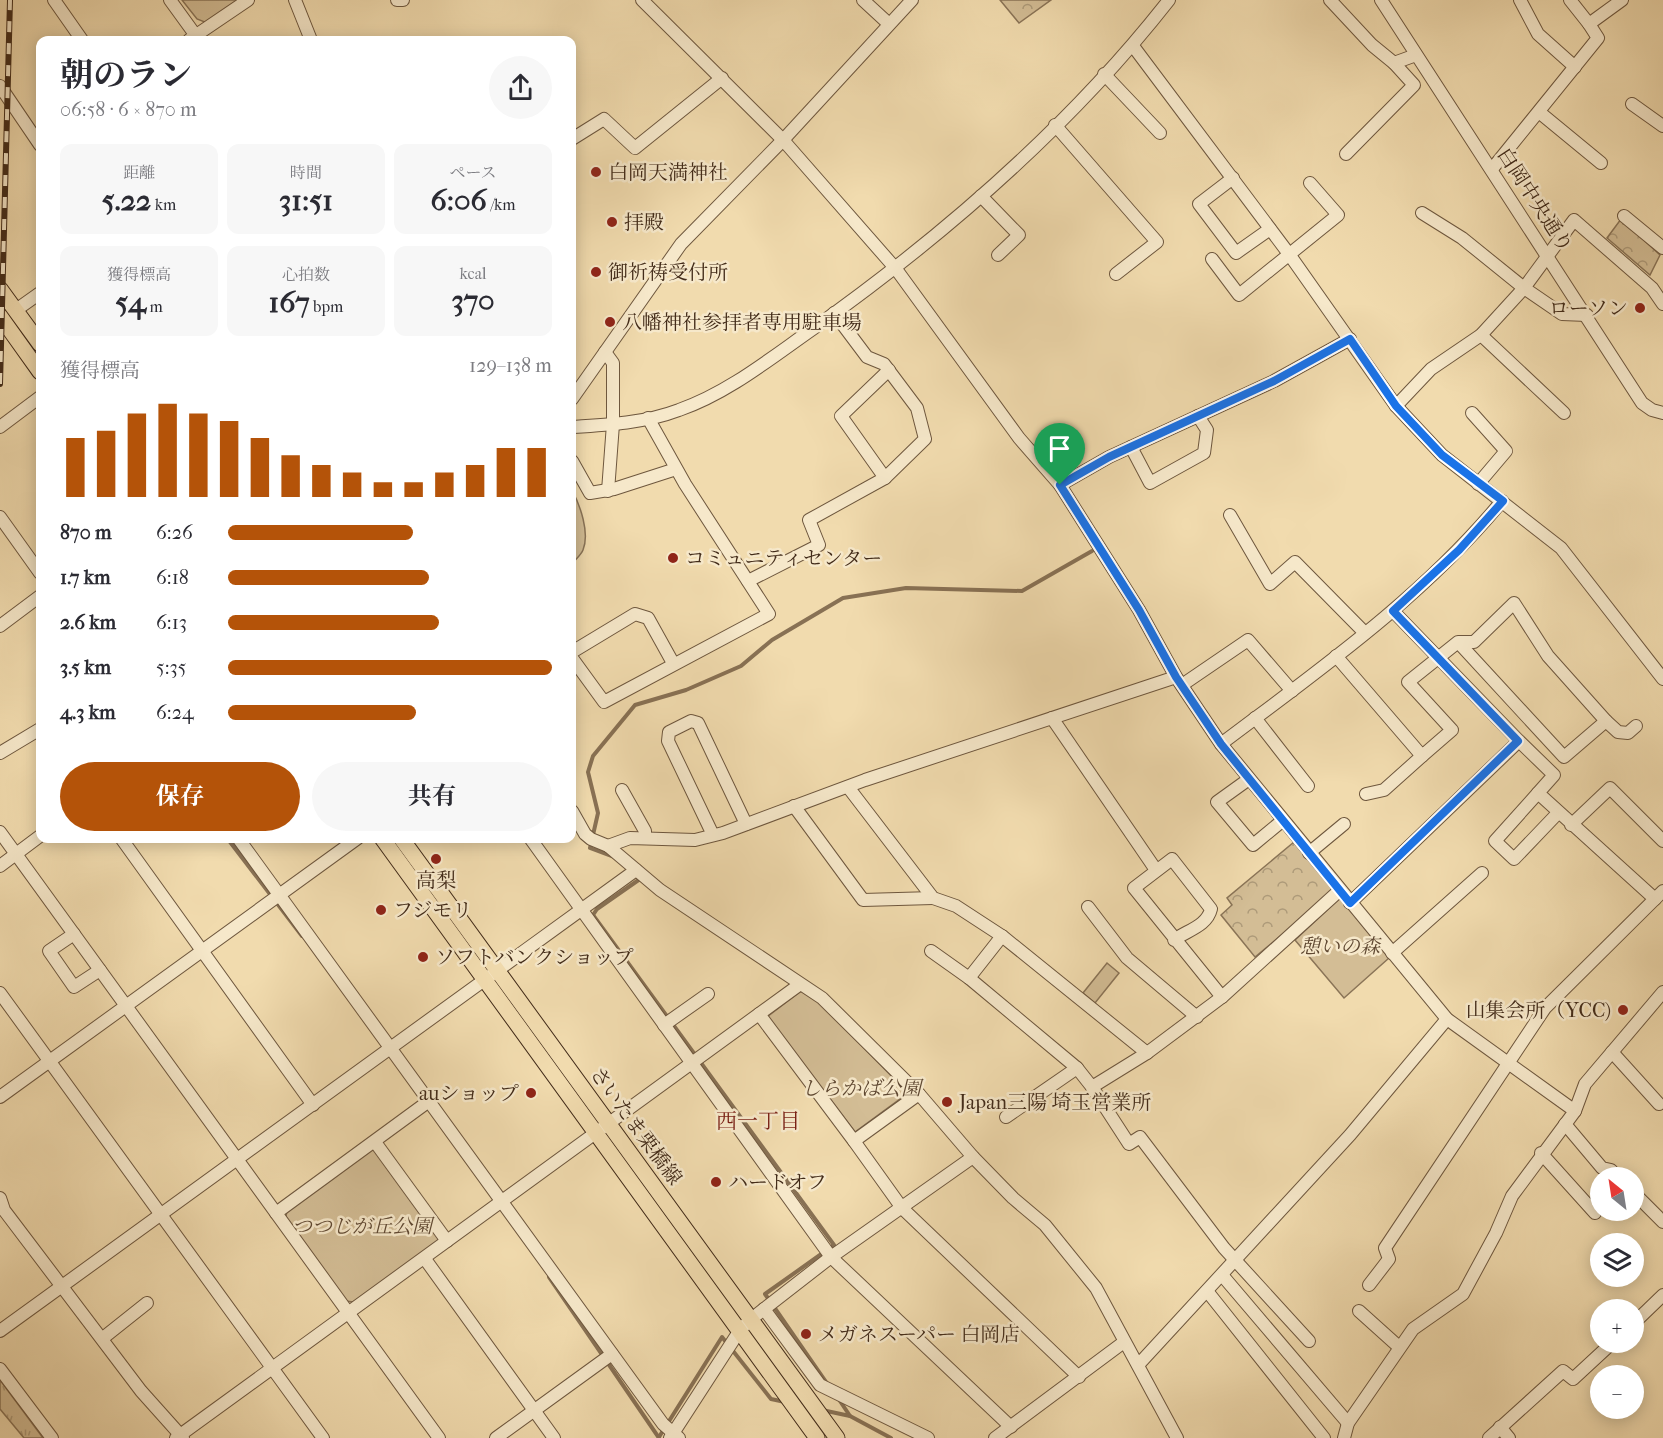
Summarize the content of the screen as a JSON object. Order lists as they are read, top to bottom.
{
  "streets": {
    "main road": ["さいたま栗橋線"],
    "street": ["白岡中央通り"]
  },
  "districts": ["西一丁目"],
  "parks": ["憩いの森", "しらかば公園", "つつじが丘公園"],
  "places": [
    "白岡天満神社",
    "拝殿",
    "御祈祷受付所",
    "ローソン",
    "八幡神社参拝者専用駐車場",
    "コミュニティセンター",
    "高梨",
    "フジモリ",
    "ソフトバンクショップ",
    "山集会所（YCC)",
    "auショップ",
    "Japan三陽 埼玉営業所",
    "ハードオフ",
    "メガネスーパー 白岡店"
  ],
  "north": "top left",
  "page": {
    "heading": ["朝のラン", "06:58 · 6 × 870 m"],
    "stats": [
      ["距離", "5.22 km"],
      ["時間", "31:51"],
      ["ペース", "6:06 /km"],
      ["獲得標高", "54 m"],
      ["心拍数", "167 bpm"],
      ["kcal", "370"]
    ],
    "chart": ["獲得標高", "129–138 m"],
    "list": [
      {
        "name": "870 m",
        "note": "6:26"
      },
      {
        "name": "1.7 km",
        "note": "6:18"
      },
      {
        "name": "2.6 km",
        "note": "6:13"
      },
      {
        "name": "3.5 km",
        "note": "5:35"
      },
      {
        "name": "4.3 km",
        "note": "6:24"
      }
    ],
    "buttons": ["保存", "共有"],
    "map_buttons": ["+", "−"]
  }
}
